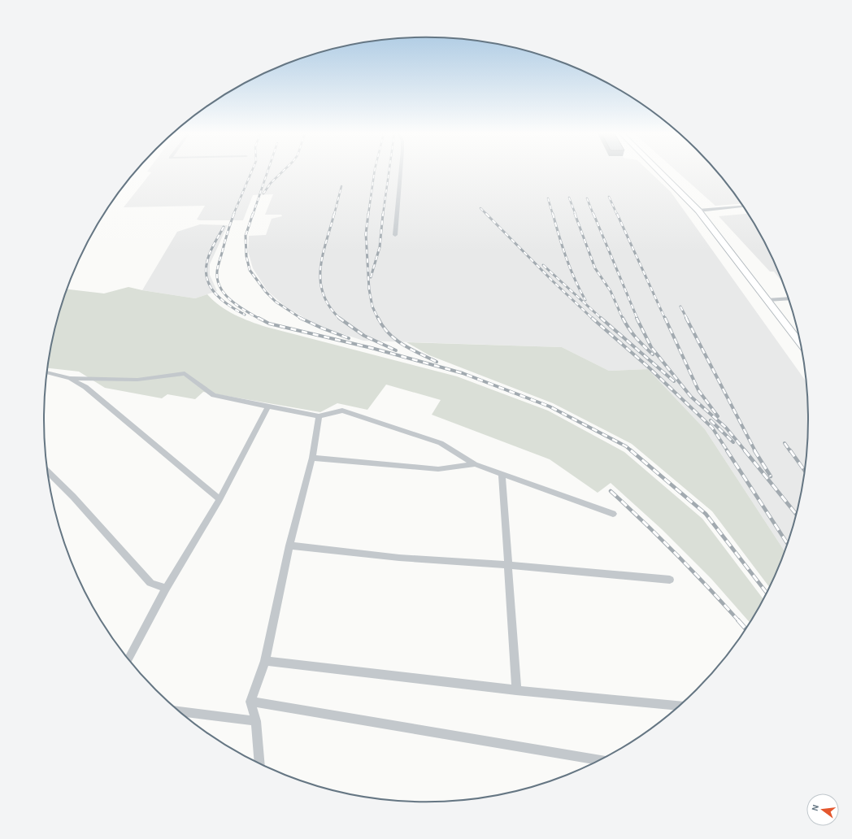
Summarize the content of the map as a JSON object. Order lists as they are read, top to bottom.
{
  "north": "left"
}
